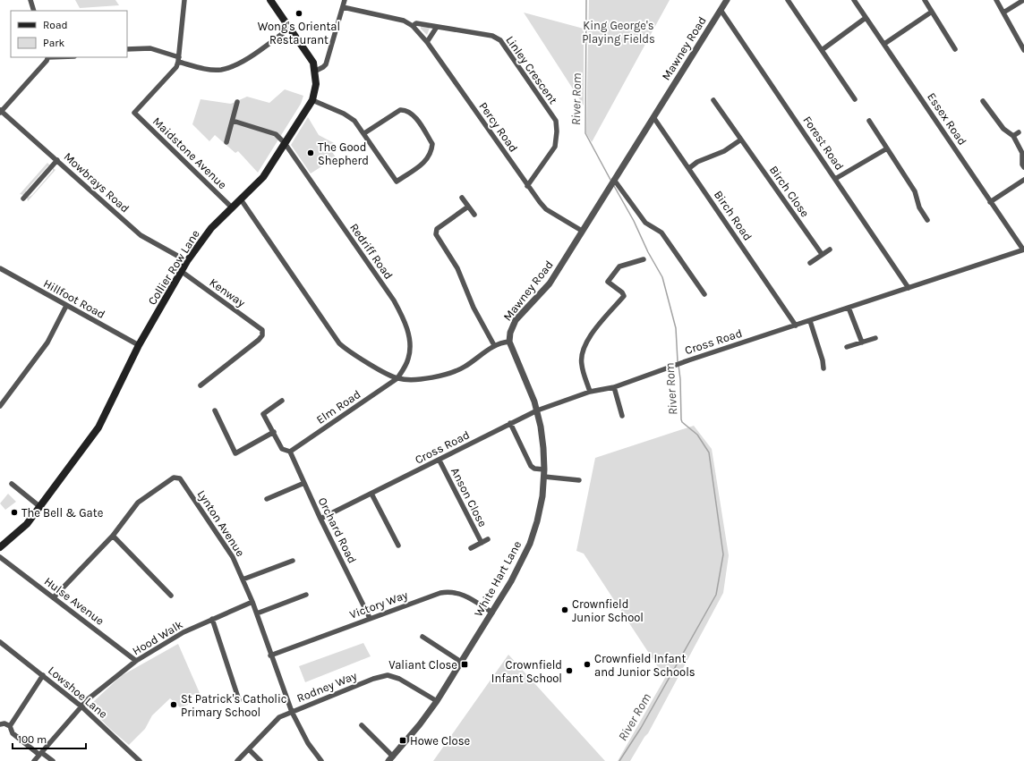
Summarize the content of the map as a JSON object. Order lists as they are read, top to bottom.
{
  "streets": {
    "main road": ["Collier Row Lane"],
    "street": [
      "Mawney Road",
      "Linley Crescent",
      "Essex Road",
      "Percy Road",
      "Forest Road",
      "Maidstone Avenue",
      "Mowbrays Road",
      "Birch Close",
      "Birch Road",
      "Redriff Road",
      "Kenway",
      "Hillfoot Road",
      "Cross Road",
      "Elm Road",
      "Anson Close",
      "Lynton Avenue",
      "Orchard Road",
      "White Hart Lane",
      "Hulse Avenue",
      "Victory Way",
      "Hood Walk",
      "Rodney Way",
      "Lowshoe Lane"
    ]
  },
  "crossings": [
    ["Mawney Road", "Percy Road"],
    ["Mawney Road", "Forest Road"],
    ["Mawney Road", "Birch Road"],
    ["Mawney Road", "White Hart Lane"],
    ["Linley Crescent", "Percy Road"],
    ["Essex Road", "Cross Road"],
    ["Forest Road", "Cross Road"],
    ["Maidstone Avenue", "Collier Row Lane"],
    ["Mowbrays Road", "Collier Row Lane"],
    ["Birch Road", "Cross Road"],
    ["Redriff Road", "Collier Row Lane"],
    ["Redriff Road", "Elm Road"],
    ["Collier Row Lane", "Kenway"],
    ["Collier Row Lane", "Hillfoot Road"],
    ["Cross Road", "Anson Close"],
    ["Cross Road", "Orchard Road"],
    ["Cross Road", "White Hart Lane"],
    ["Elm Road", "Orchard Road"],
    ["Lynton Avenue", "Hulse Avenue"],
    ["Lynton Avenue", "Victory Way"],
    ["Lynton Avenue", "Hood Walk"],
    ["Lynton Avenue", "Rodney Way"],
    ["Orchard Road", "Victory Way"],
    ["White Hart Lane", "Victory Way"],
    ["White Hart Lane", "Rodney Way"],
    ["Hulse Avenue", "Hood Walk"],
    ["Hood Walk", "Lowshoe Lane"]
  ],
  "water": ["River Rom"],
  "parks": ["King George's Playing Fields"],
  "places": {
    "other": [
      "Wong's Oriental Restaurant",
      "The Good Shepherd",
      "The Bell & Gate",
      "Crownfield Junior School",
      "Crownfield Infant and Junior Schools",
      "Crownfield Infant School",
      "St Patrick's Catholic Primary School"
    ],
    "transit": ["Valiant Close", "Howe Close"]
  },
  "legend": ["Road", "Park"],
  "scale_bar": "100 m"
}
